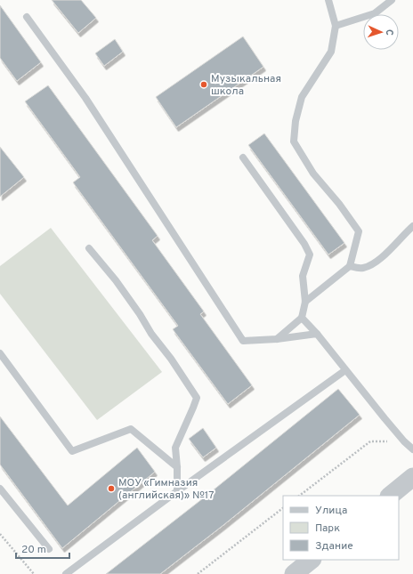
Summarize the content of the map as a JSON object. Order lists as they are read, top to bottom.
{
  "places": ["Музыкальная школа", "МОУ «Гимназия (английская)» №17"],
  "legend": ["Улица", "Парк", "Здание"],
  "scale_bar": "20 m",
  "north": "right"
}
